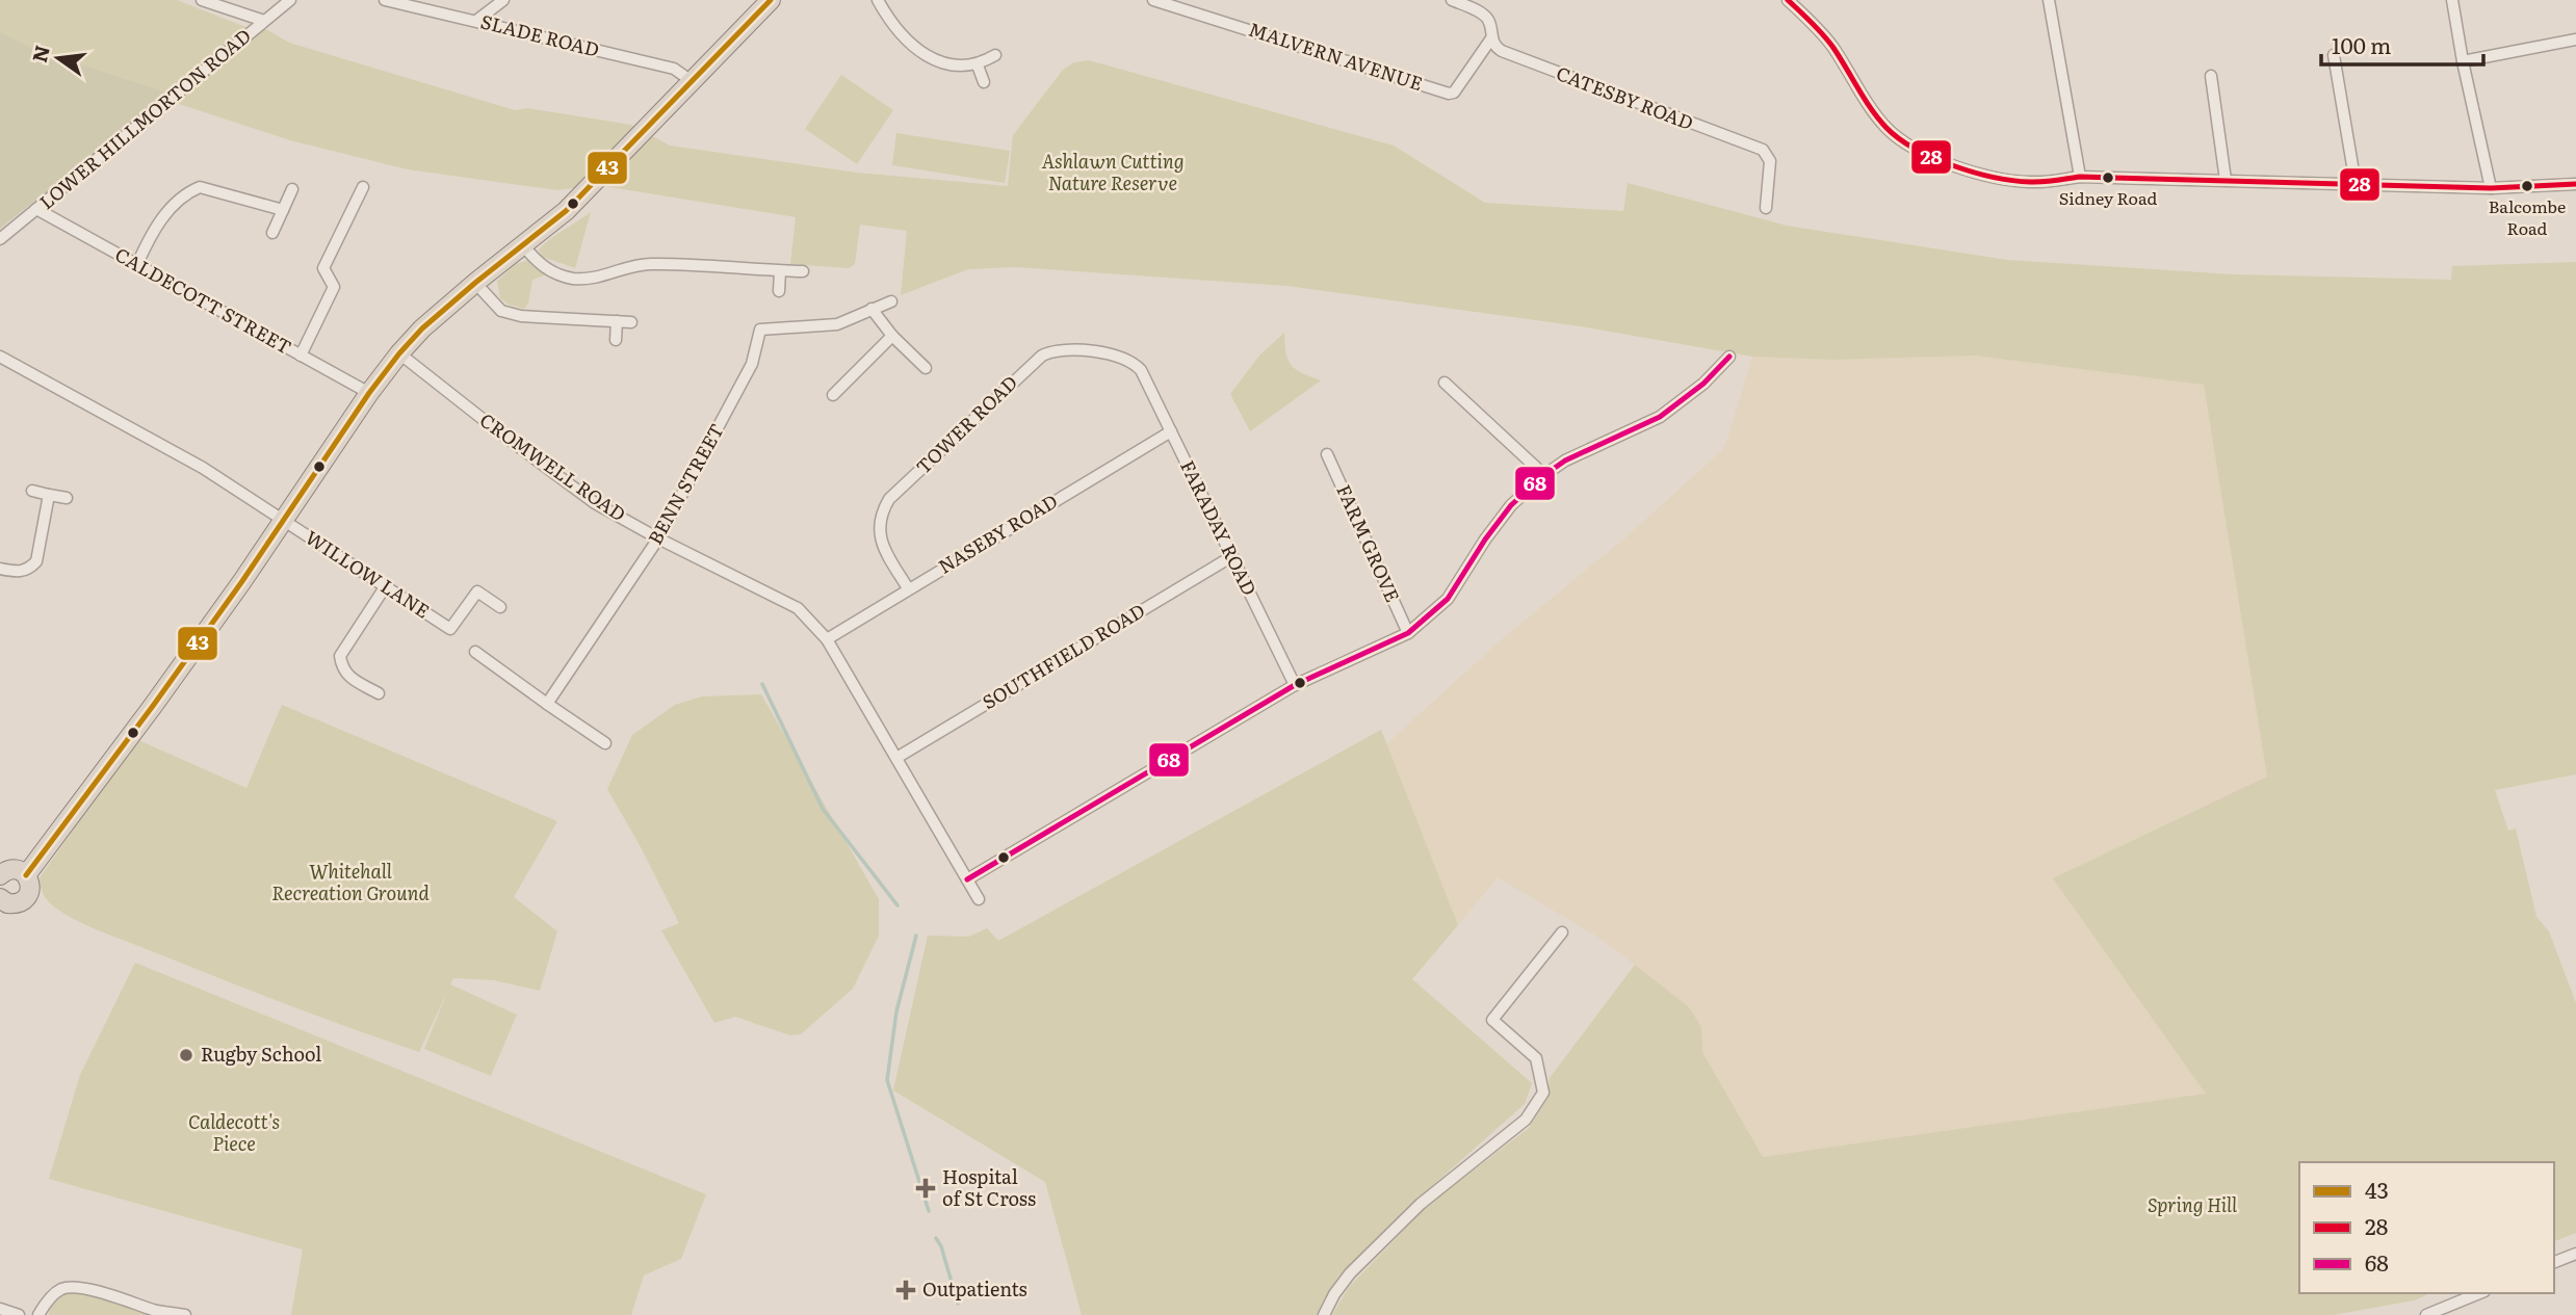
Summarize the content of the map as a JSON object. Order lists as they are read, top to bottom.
{
  "streets": {
    "street": [
      "SLADE ROAD",
      "MALVERN AVENUE",
      "CATESBY ROAD",
      "LOWER HILLMORTON ROAD",
      "CALDECOTT STREET",
      "TOWER ROAD",
      "CROMWELL ROAD",
      "BENN STREET",
      "FARADAY ROAD",
      "NASEBY ROAD",
      "FARM GROVE",
      "WILLOW LANE",
      "SOUTHFIELD ROAD"
    ]
  },
  "crossings": [
    ["MALVERN AVENUE", "CATESBY ROAD"],
    ["LOWER HILLMORTON ROAD", "CALDECOTT STREET"],
    ["TOWER ROAD", "FARADAY ROAD"],
    ["TOWER ROAD", "NASEBY ROAD"],
    ["CROMWELL ROAD", "BENN STREET"],
    ["CROMWELL ROAD", "NASEBY ROAD"],
    ["CROMWELL ROAD", "SOUTHFIELD ROAD"],
    ["FARADAY ROAD", "NASEBY ROAD"],
    ["FARADAY ROAD", "SOUTHFIELD ROAD"]
  ],
  "parks": [
    "Ashlawn Cutting Nature Reserve",
    "Whitehall Recreation Ground",
    "Caldecott's Piece",
    "Spring Hill"
  ],
  "places": {
    "other": ["Sidney Road", "Balcombe Road", "Rugby School"],
    "health": ["Hospital of St Cross", "Outpatients"]
  },
  "lines": ["transit line 43", "transit line 28", "transit line 68"],
  "legend": ["43", "28", "68"],
  "scale_bar": "100 m",
  "north": "left"
}
